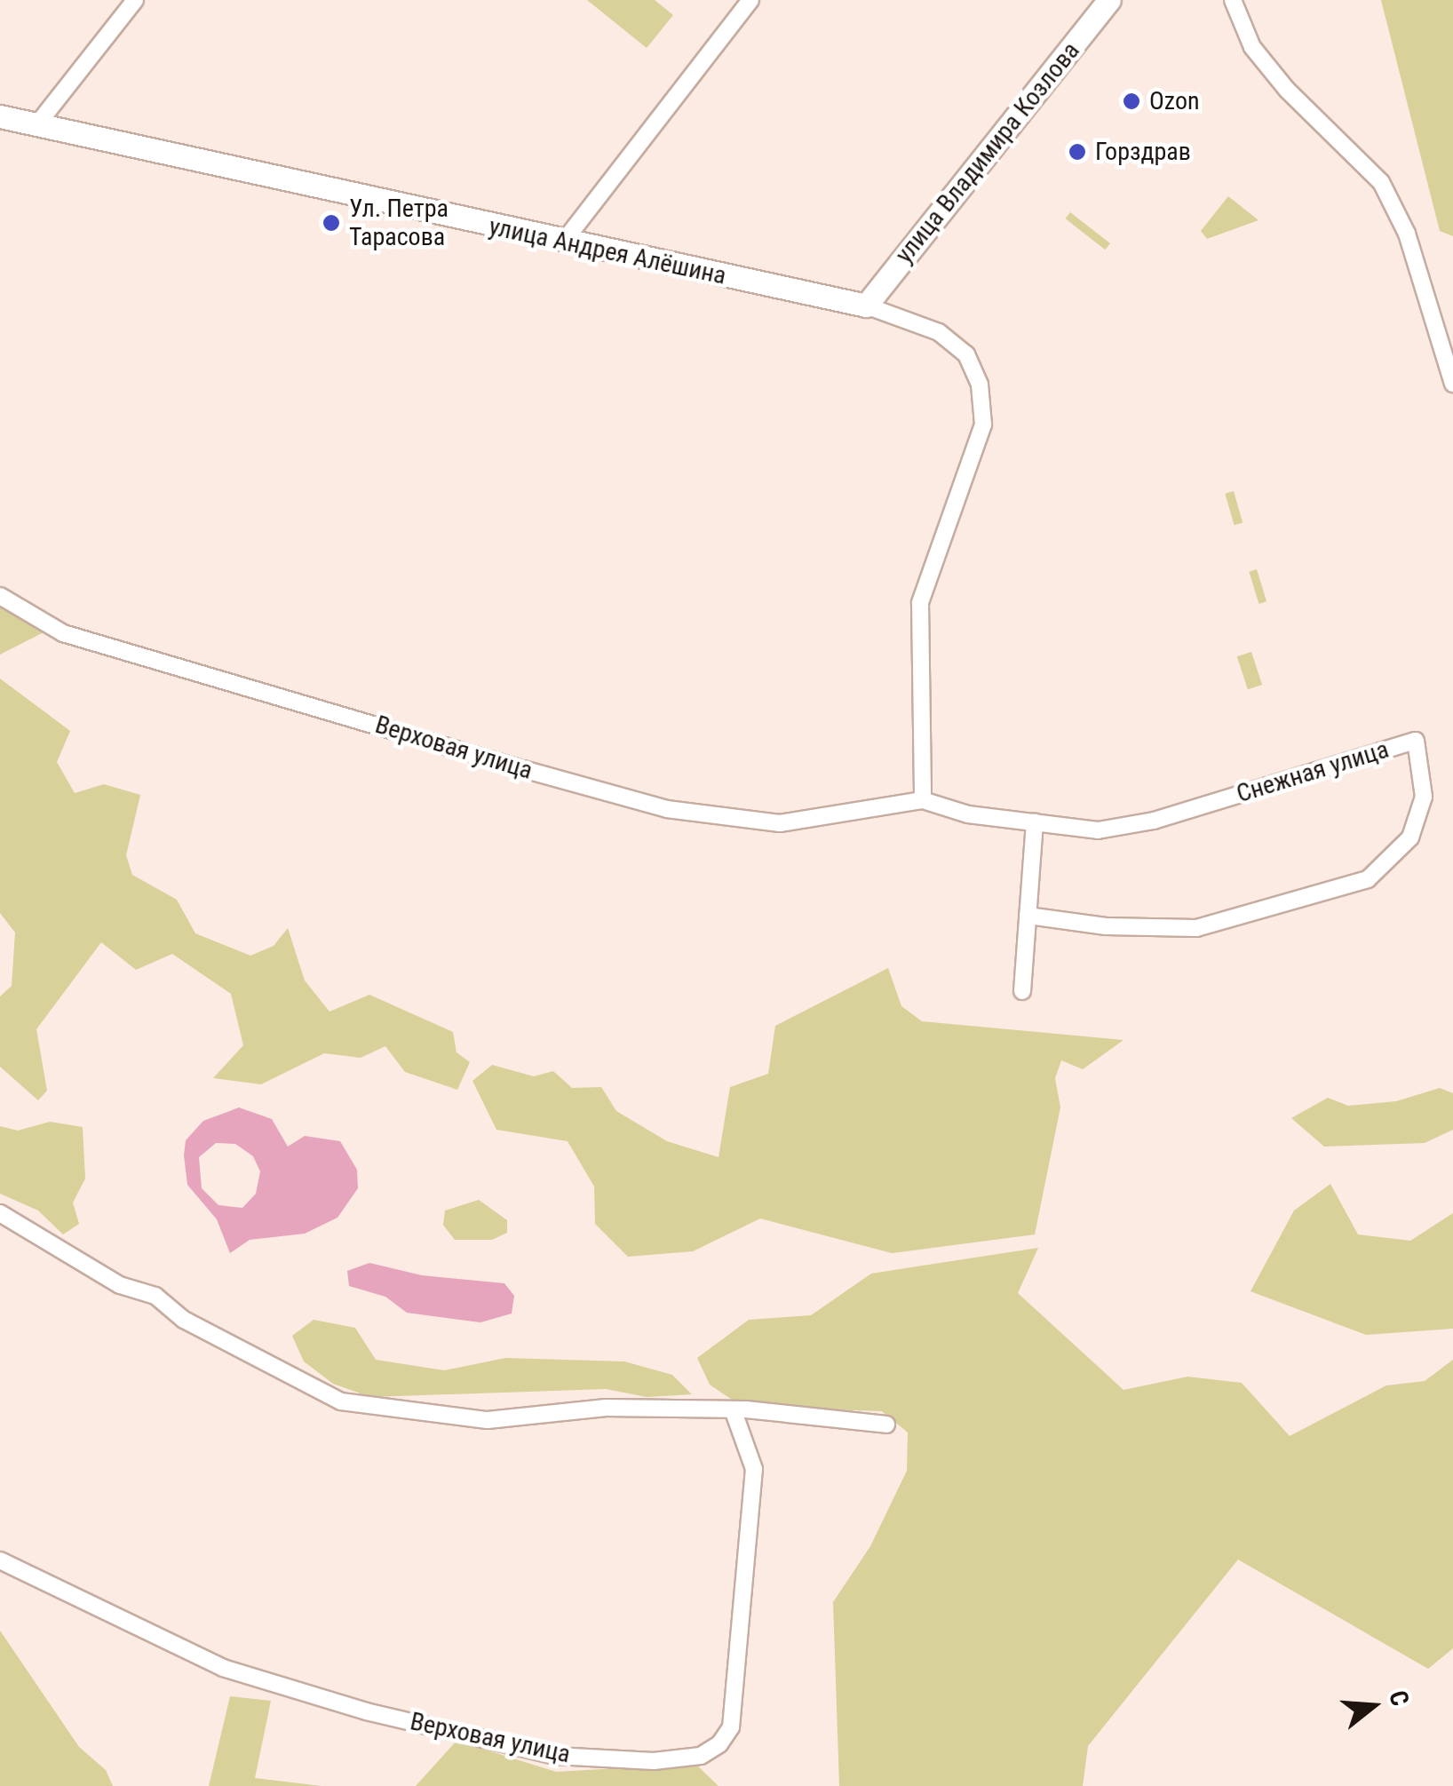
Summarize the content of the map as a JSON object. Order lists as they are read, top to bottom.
{
  "streets": {
    "street": [
      "улица Владимира Козлова",
      "улица Андрея Алёшина",
      "Верховая улица",
      "Снежная улица"
    ]
  },
  "crossings": [
    ["улица Владимира Козлова", "улица Андрея Алёшина"],
    ["Верховая улица", "Снежная улица"]
  ],
  "places": ["Ozon", "Горздрав", "Ул. Петра Тарасова"],
  "north": "right"
}
